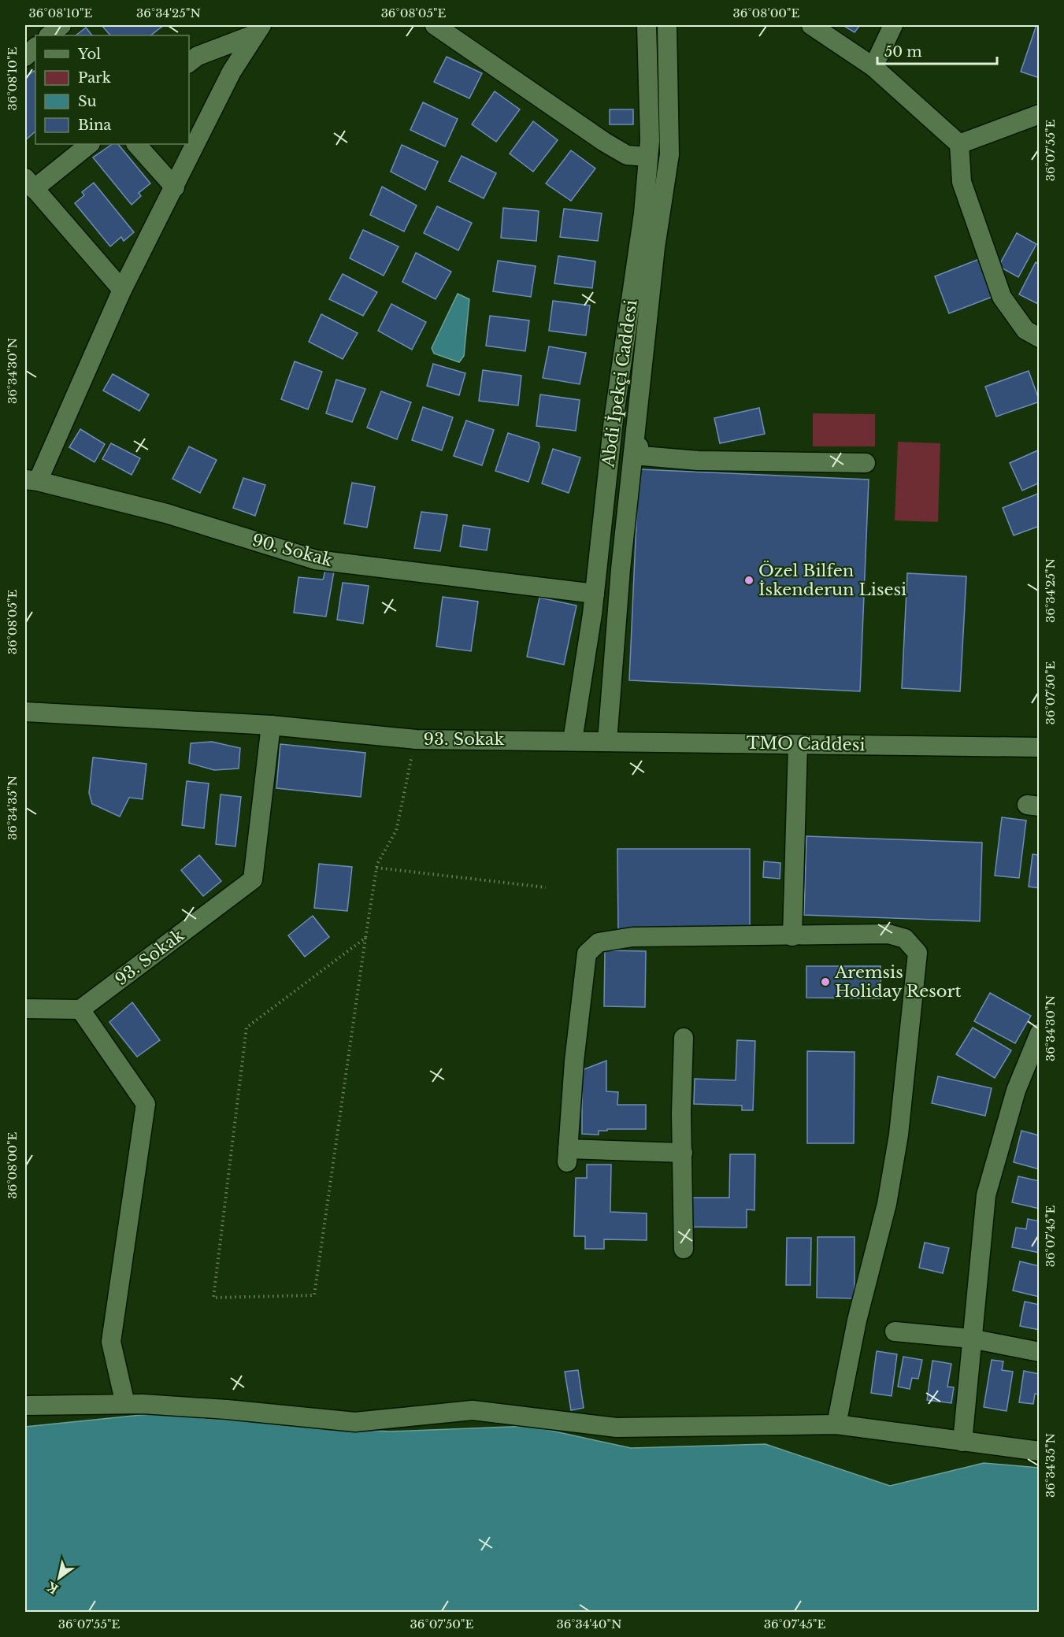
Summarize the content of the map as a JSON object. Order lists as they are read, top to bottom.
{
  "streets": {
    "street": [
      "Abdi İpekçi Caddesi",
      "90. Sokak",
      "93. Sokak",
      "TMO Caddesi"
    ]
  },
  "crossings": [
    ["Abdi İpekçi Caddesi", "90. Sokak"],
    ["Abdi İpekçi Caddesi", "93. Sokak"],
    ["Abdi İpekçi Caddesi", "TMO Caddesi"],
    ["93. Sokak", "TMO Caddesi"]
  ],
  "places": ["Özel Bilfen İskenderun Lisesi", "Aremsis Holiday Resort"],
  "legend": [
    "Yol",
    "Park",
    "Su",
    "Bina"
  ],
  "scale_bar": "50 m",
  "north": "bottom left",
  "coordinates": [
    "36°08'10\"E",
    "36°34'25\"N",
    "36°08'05\"E",
    "36°08'00\"E",
    "36°07'55\"E",
    "36°34'30\"N",
    "36°07'50\"E",
    "36°34'35\"N",
    "36°07'45\"E",
    "36°34'40\"N"
  ]
}
